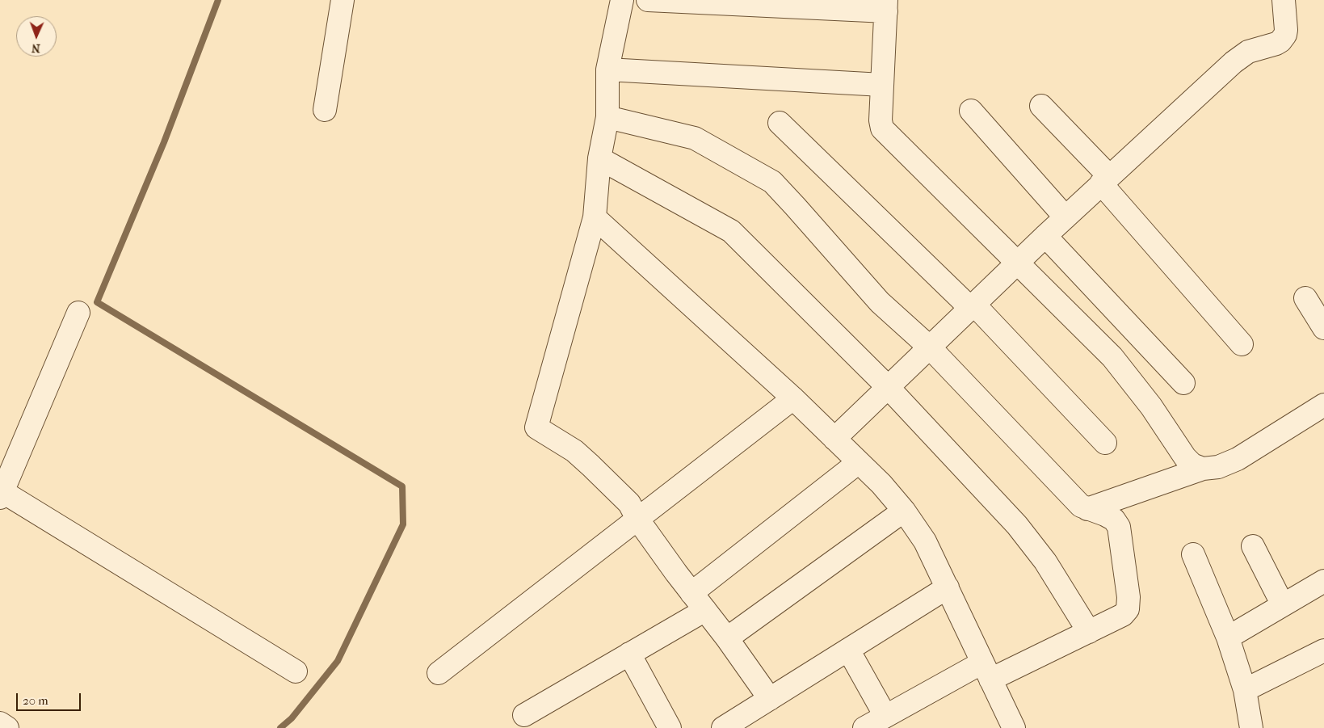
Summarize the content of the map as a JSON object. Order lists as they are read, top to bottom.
{
  "scale_bar": "20 m",
  "north": "bottom"
}
